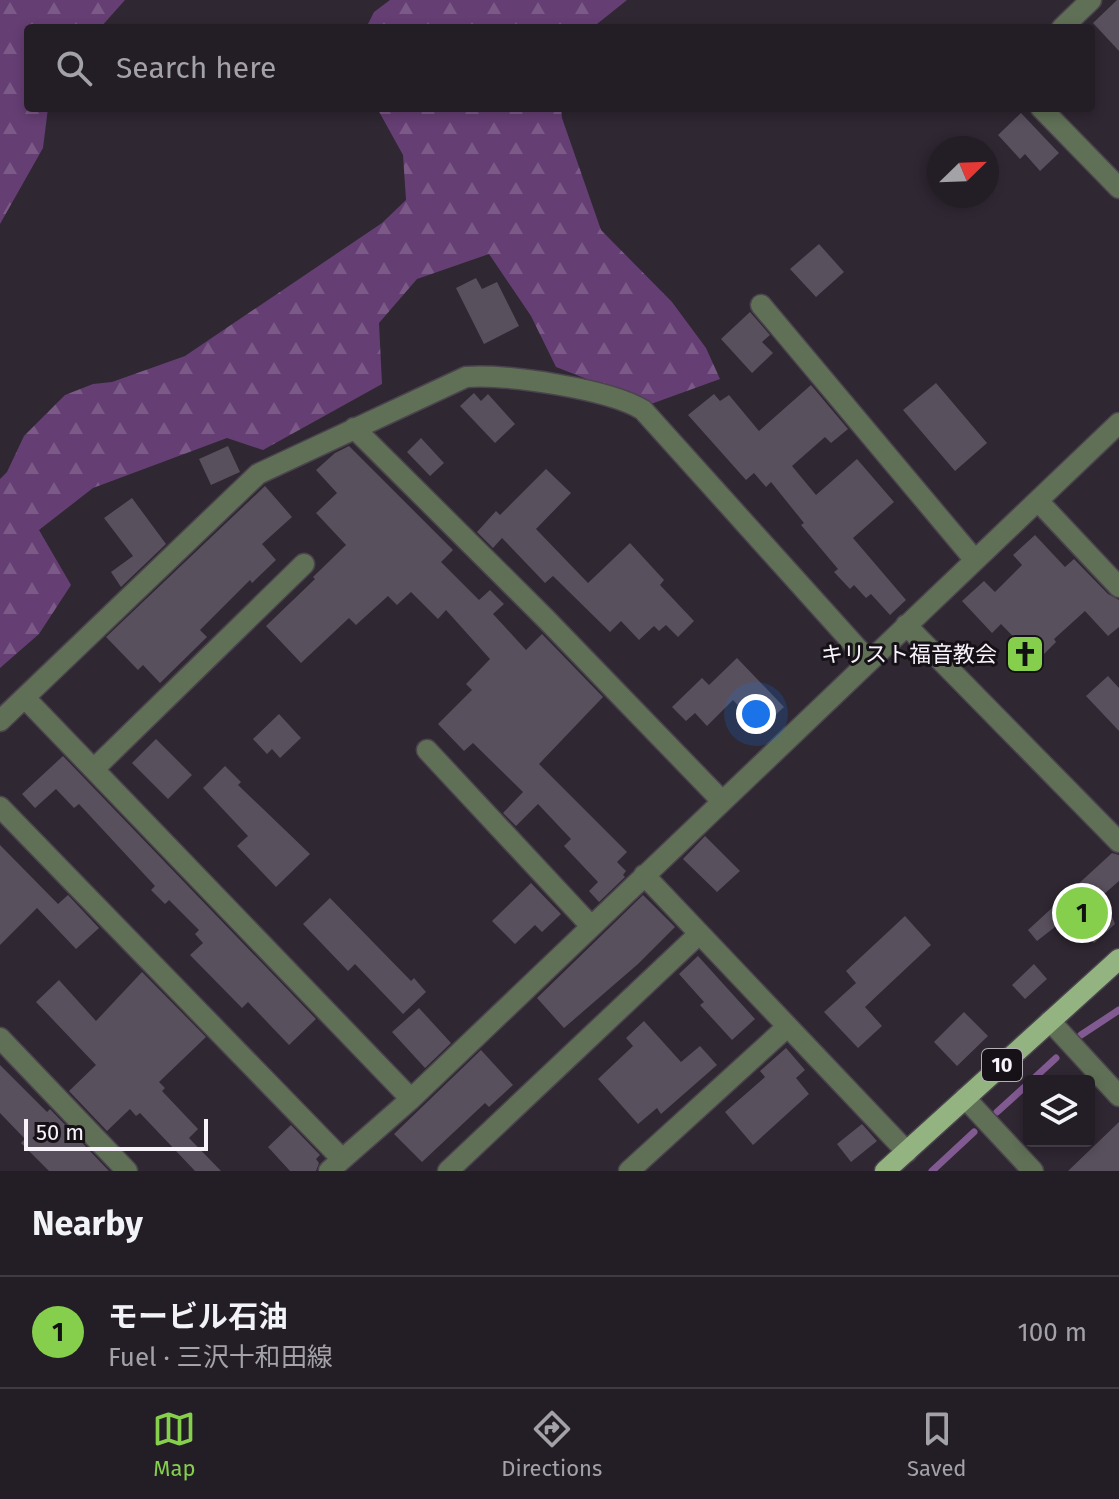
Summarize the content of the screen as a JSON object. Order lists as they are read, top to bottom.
{
  "streets": {
    "main road": ["10"]
  },
  "places": {
    "church": ["キリスト福音教会"]
  },
  "scale_bar": "50 m",
  "north": "top right",
  "page": {
    "search": "Search here",
    "pins": "1",
    "scale": "50 m",
    "heading": "Nearby",
    "list": [
      {
        "mark": "1",
        "name": "モービル石油",
        "note": "Fuel · 三沢十和田線",
        "value": "100 m"
      }
    ],
    "nav": ["Map", "Directions", "Saved"]
  }
}
